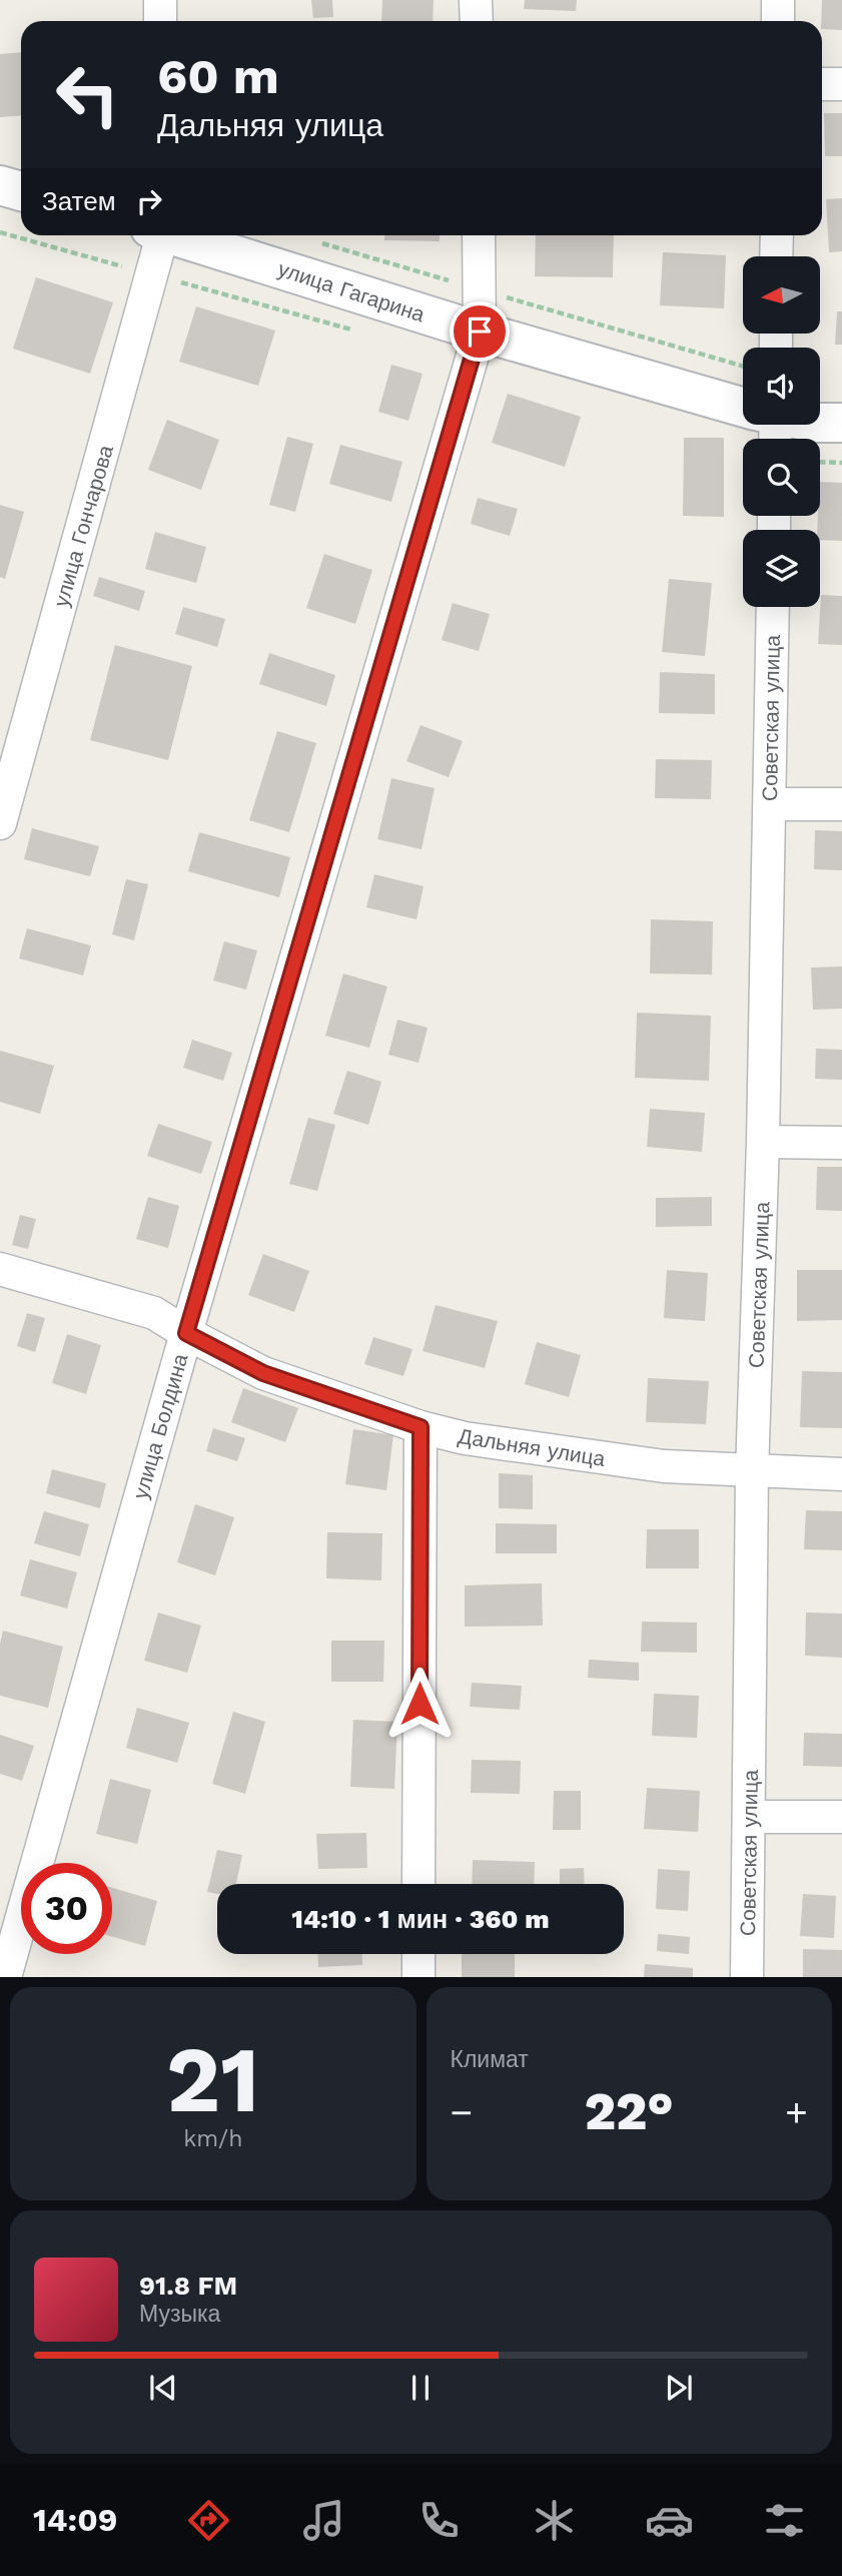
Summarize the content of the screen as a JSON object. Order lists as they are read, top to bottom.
{
  "streets": {
    "main road": ["улица Гагарина"],
    "street": [
      "улица Гончарова",
      "Советская улица",
      "улица Болдина",
      "Дальняя улица"
    ]
  },
  "crossings": [
    ["улица Гагарина", "улица Болдина"],
    ["Советская улица", "Дальняя улица"],
    ["улица Болдина", "Дальняя улица"]
  ],
  "north": "left",
  "page": {
    "turn": ["60 m", "Дальняя улица"],
    "then": "Затем",
    "limit": "30",
    "trip": "14:10 · 1 мин · 360 m",
    "tile": [
      ["21", "km/h"],
      "Климат"
    ],
    "heat": ["−", "22°", "+"],
    "song": ["91.8 FM", "Музыка"],
    "tabs": "14:09"
  }
}
